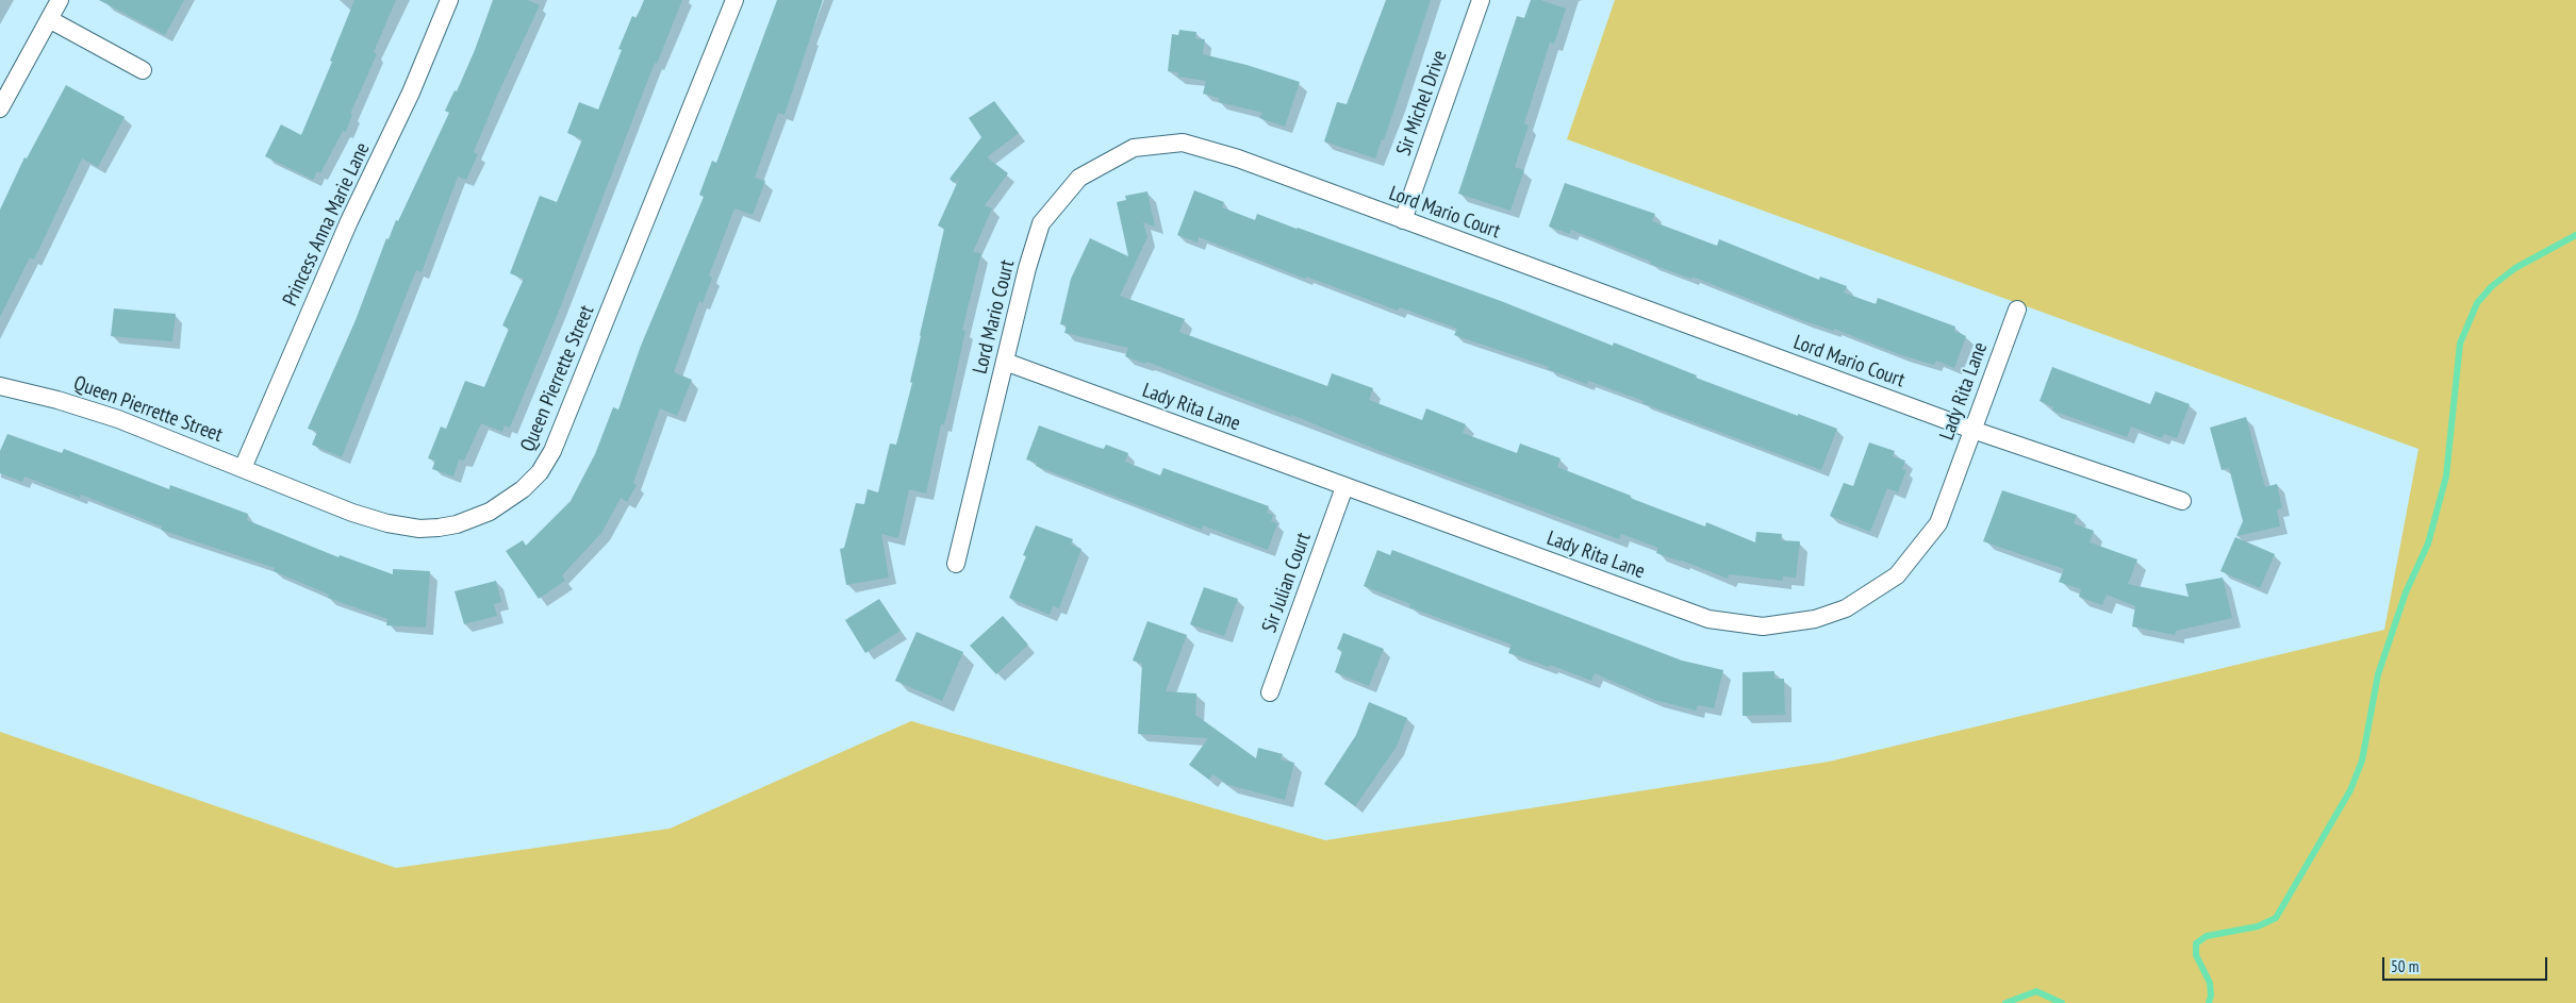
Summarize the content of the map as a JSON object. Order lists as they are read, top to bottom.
{
  "streets": {
    "street": [
      "Sir Michel Drive",
      "Lord Mario Court",
      "Princess Anna Marie Lane",
      "Queen Pierrette Street",
      "Lady Rita Lane",
      "Sir Julian Court"
    ]
  },
  "crossings": [
    ["Sir Michel Drive", "Lord Mario Court"],
    ["Lord Mario Court", "Lady Rita Lane"],
    ["Princess Anna Marie Lane", "Queen Pierrette Street"],
    ["Lady Rita Lane", "Sir Julian Court"]
  ],
  "scale_bar": "50 m"
}
